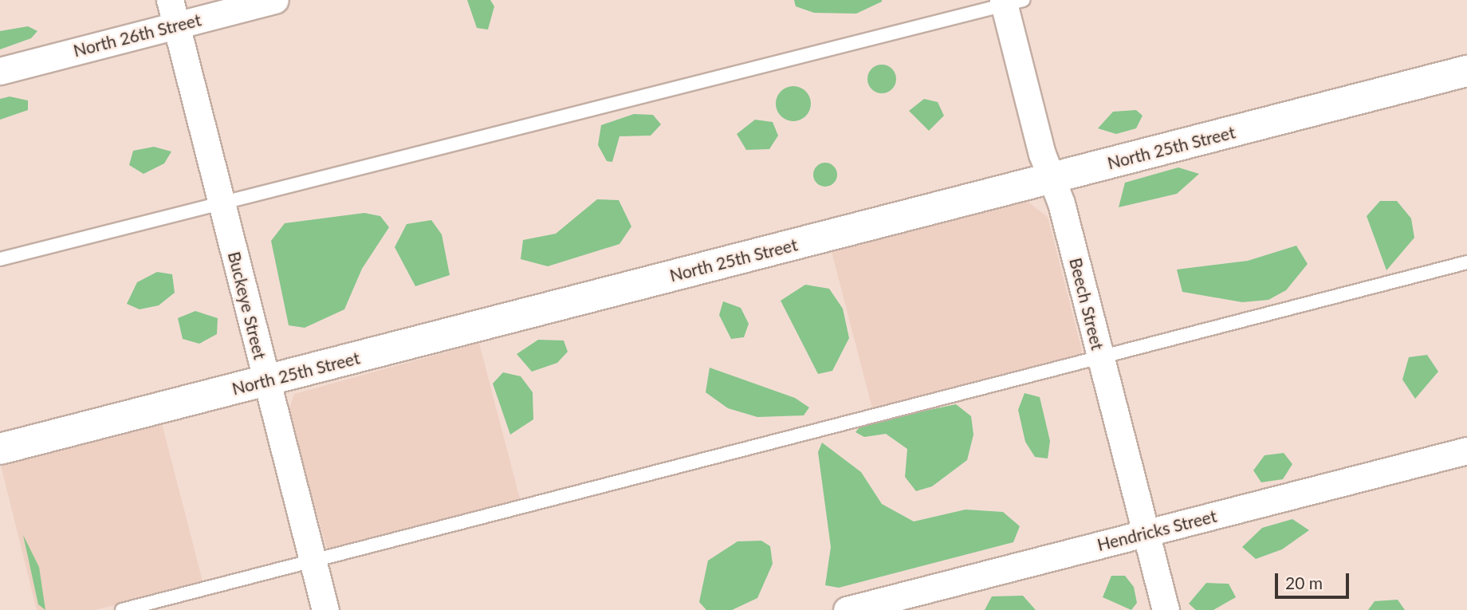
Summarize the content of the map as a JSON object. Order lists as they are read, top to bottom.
{
  "streets": {
    "street": [
      "North 26th Street",
      "North 25th Street",
      "Beech Street",
      "Buckeye Street",
      "Hendricks Street"
    ]
  },
  "crossings": [
    ["North 26th Street", "Buckeye Street"],
    ["North 25th Street", "Beech Street"],
    ["North 25th Street", "Buckeye Street"],
    ["Beech Street", "Hendricks Street"]
  ],
  "scale_bar": "20 m"
}
